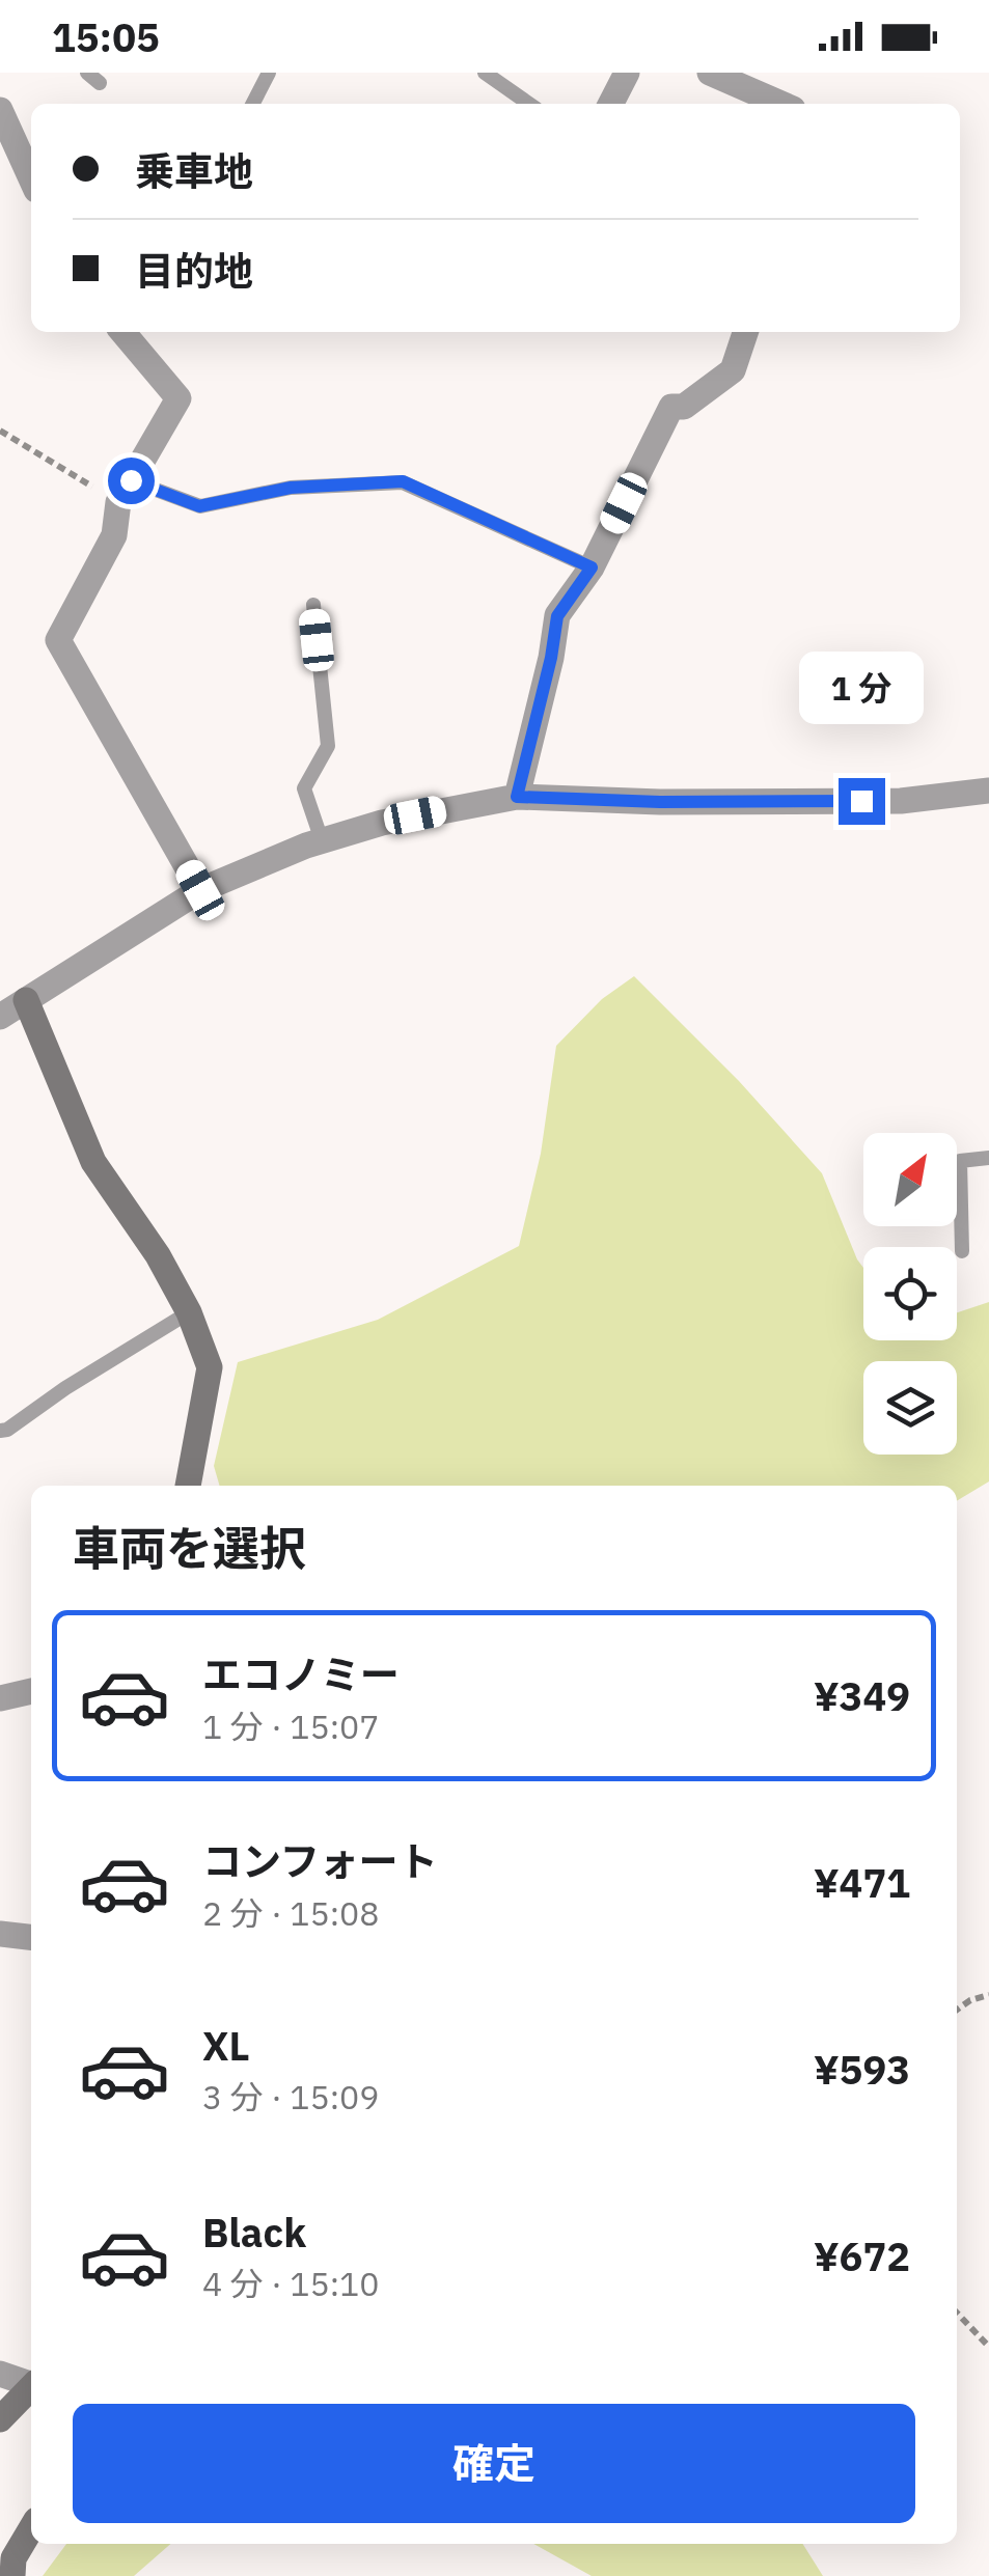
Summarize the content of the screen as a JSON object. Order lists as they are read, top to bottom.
{
  "north": "top right",
  "page": {
    "status": "15:05",
    "banner": ["乗車地", "目的地"],
    "bubble": "1 分",
    "heading": "車両を選択",
    "list": [
      {
        "name": "エコノミー",
        "note": "1 分 · 15:07",
        "value": "¥349"
      },
      {
        "name": "コンフォート",
        "note": "2 分 · 15:08",
        "value": "¥471"
      },
      {
        "name": "XL",
        "note": "3 分 · 15:09",
        "value": "¥593"
      },
      {
        "name": "Black",
        "note": "4 分 · 15:10",
        "value": "¥672"
      }
    ],
    "buttons": "確定"
  }
}
